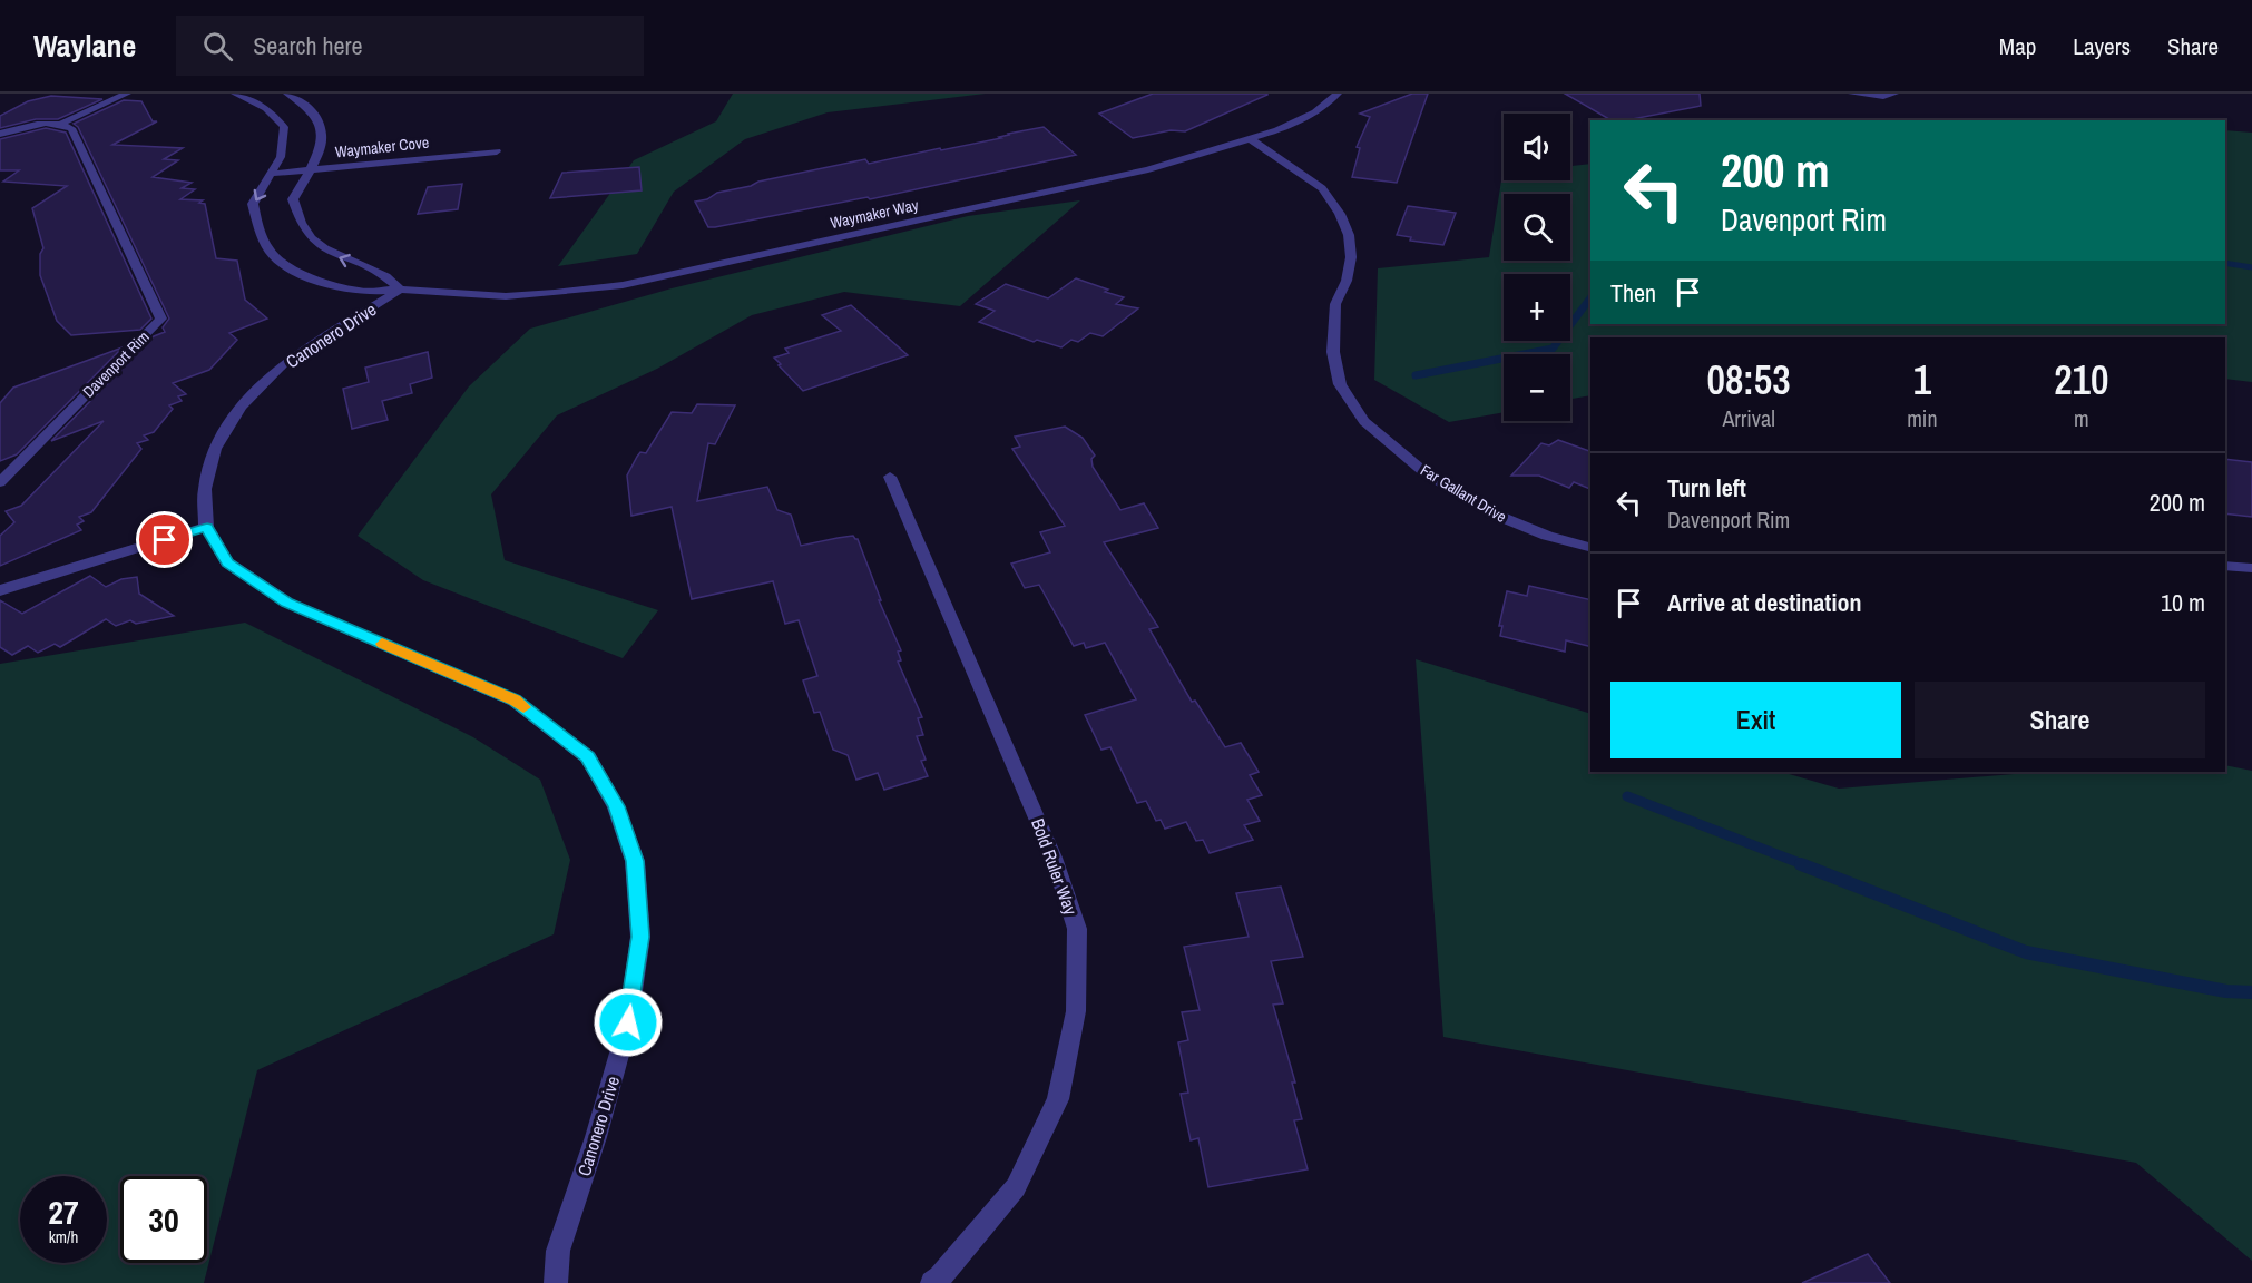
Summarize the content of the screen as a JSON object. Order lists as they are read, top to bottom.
{
  "streets": {
    "street": [
      "Waymaker Cove",
      "Waymaker Way",
      "Canonero Drive",
      "Davenport Rim",
      "Far Gallant Drive",
      "Bold Ruler Way"
    ]
  },
  "crossings": [
    ["Waymaker Cove", "Waymaker Way"],
    ["Waymaker Way", "Canonero Drive"],
    ["Waymaker Way", "Far Gallant Drive"]
  ],
  "page": {
    "header": "Waylane",
    "search": "Search here",
    "nav": ["Map", "Layers", "Share"],
    "map_buttons": ["+", "−"],
    "turn": ["200 m", "Davenport Rim"],
    "then": "Then",
    "eta": [
      "08:53",
      "Arrival",
      "1",
      "min",
      "210",
      "m"
    ],
    "list": [
      {
        "name": "Turn left",
        "note": "Davenport Rim",
        "value": "200 m"
      },
      {
        "name": "Arrive at destination",
        "value": "10 m"
      }
    ],
    "buttons": ["Exit", "Share"],
    "speed": "27 km/h",
    "limit": "30"
  }
}
